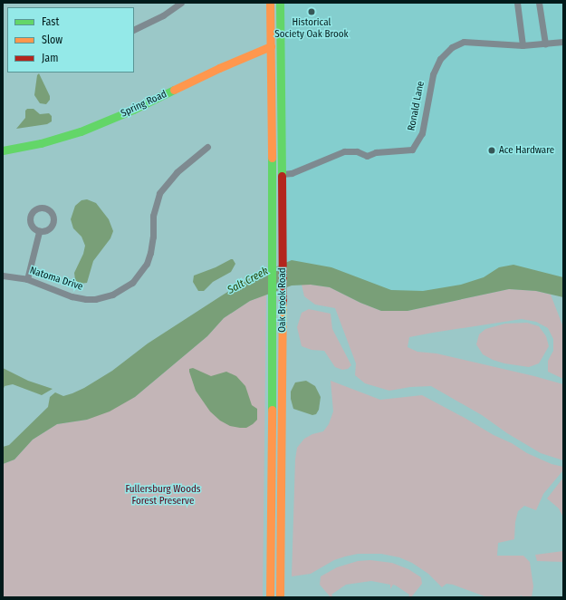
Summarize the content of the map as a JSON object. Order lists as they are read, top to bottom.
{
  "streets": {
    "main road": ["Spring Road", "Oak Brook Road"],
    "street": ["Ronald Lane", "Natoma Drive"]
  },
  "crossings": [
    ["Spring Road", "Oak Brook Road"],
    ["Ronald Lane", "Oak Brook Road"]
  ],
  "water": ["Salt Creek"],
  "parks": ["Fullersburg Woods Forest Preserve"],
  "places": ["Historical Society Oak Brook", "Ace Hardware"],
  "legend": ["Fast", "Slow", "Jam"]
}
